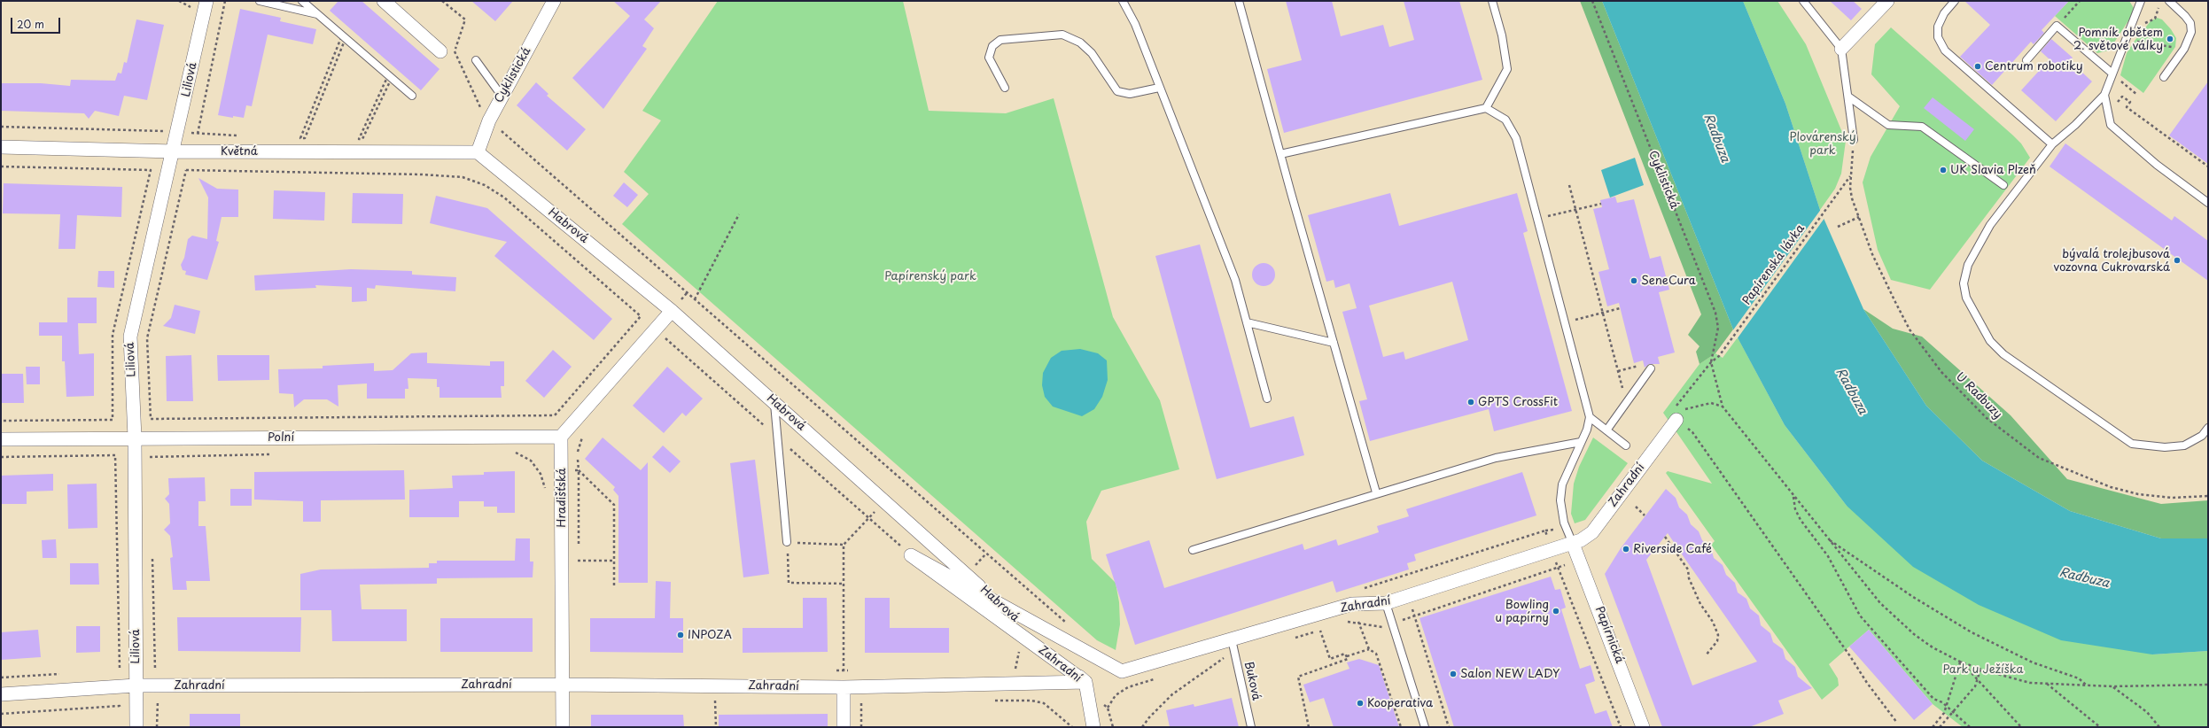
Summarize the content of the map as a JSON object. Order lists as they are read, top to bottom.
{
  "streets": {
    "street": [
      "Cyklistická",
      "Liliová",
      "Květná",
      "Habrová",
      "Polní",
      "Zahradní",
      "Hradišťská",
      "Papírnická"
    ],
    "lane": ["Buková"],
    "path": ["Papírenská lávka", "U Radbuzy"]
  },
  "crossings": [
    ["Cyklistická", "Květná"],
    ["Cyklistická", "Habrová"],
    ["Cyklistická", "Papírenská lávka"],
    ["Liliová", "Květná"],
    ["Liliová", "Polní"],
    ["Liliová", "Zahradní"],
    ["Květná", "Habrová"],
    ["Habrová", "Zahradní"],
    ["Papírenská lávka", "U Radbuzy"],
    ["Polní", "Hradišťská"],
    ["Zahradní", "Hradišťská"],
    ["Zahradní", "Papírnická"],
    ["Zahradní", "Buková"]
  ],
  "water": ["Radbuza"],
  "parks": ["Plovárenský park", "Papírenský park", "Park u Ježíška"],
  "places": [
    "Pomník obětem 2. světové války",
    "Centrum robotiky",
    "UK Slavia Plzeň",
    "bývalá trolejbusová vozovna Cukrovarská",
    "SeneCura",
    "GPTS CrossFit",
    "Riverside Café",
    "Bowling u papírny",
    "INPOZA",
    "Salon NEW LADY",
    "Kooperativa"
  ],
  "scale_bar": "20 m"
}
